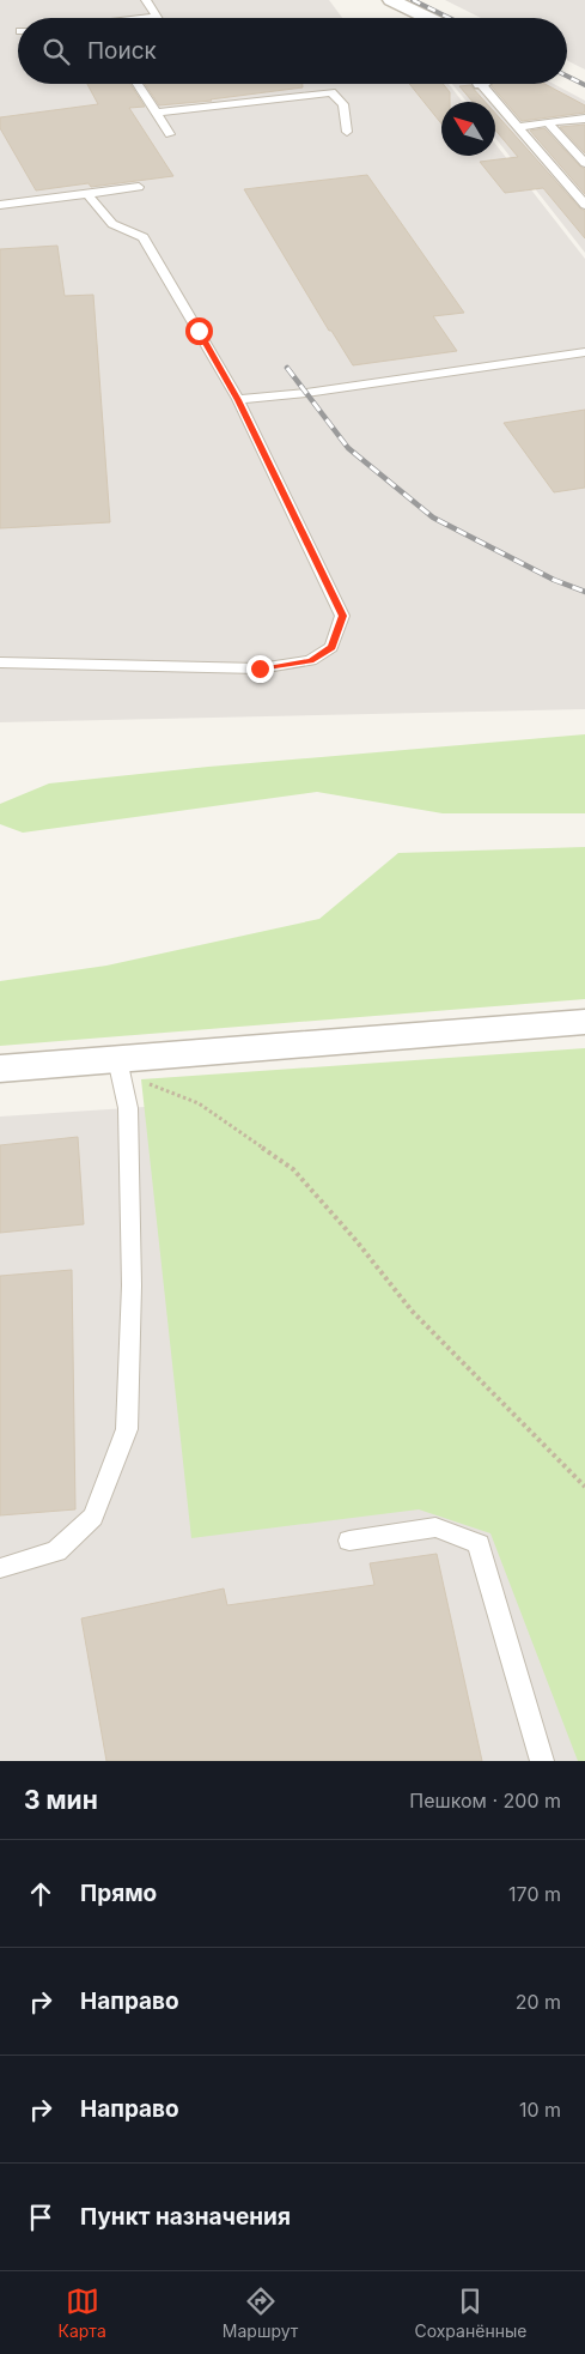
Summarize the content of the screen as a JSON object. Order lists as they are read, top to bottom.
{
  "north": "top left",
  "page": {
    "search": "Поиск",
    "heading": ["3 мин", "Пешком · 200 m"],
    "list": [
      ["Прямо", "170 m"],
      ["Направо", "20 m"],
      ["Направо", "10 m"],
      "Пункт назначения"
    ],
    "nav": ["Карта", "Маршрут", "Сохранённые"]
  }
}
